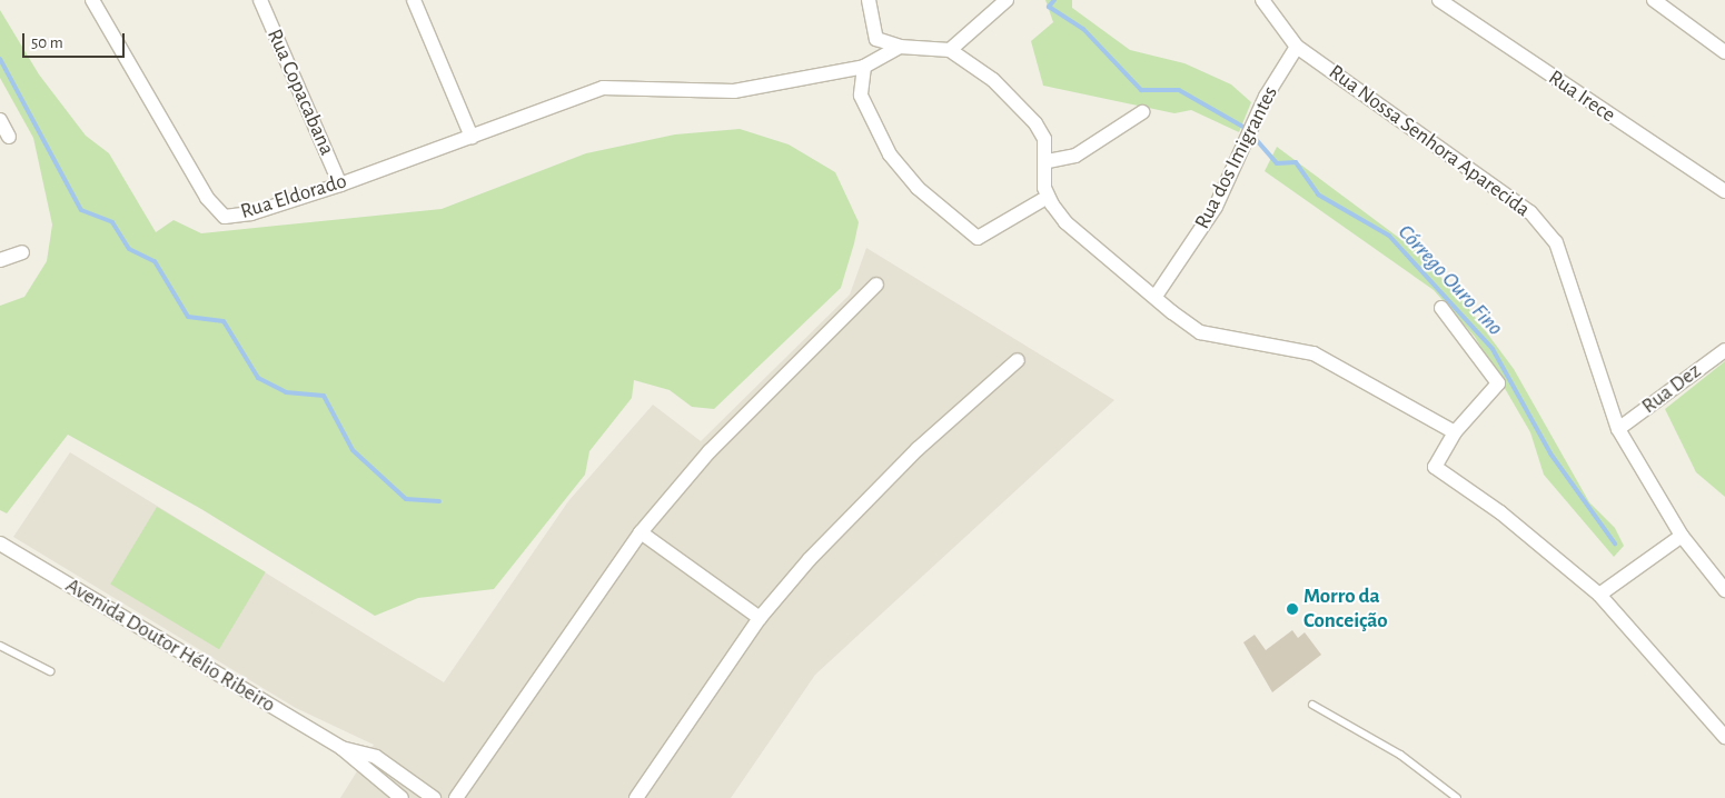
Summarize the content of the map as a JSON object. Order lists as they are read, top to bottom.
{
  "streets": {
    "street": [
      "Rua Copacabana",
      "Rua Irece",
      "Rua Nossa Senhora Aparecida",
      "Rua dos Imigrantes",
      "Rua Eldorado",
      "Rua Dez",
      "Avenida Doutor Hélio Ribeiro"
    ]
  },
  "crossings": [
    ["Rua Copacabana", "Rua Eldorado"],
    ["Rua Nossa Senhora Aparecida", "Rua dos Imigrantes"],
    ["Rua Nossa Senhora Aparecida", "Rua Dez"]
  ],
  "water": ["Córrego Ouro Fino"],
  "places": ["Morro da Conceição"],
  "scale_bar": "50 m"
}
